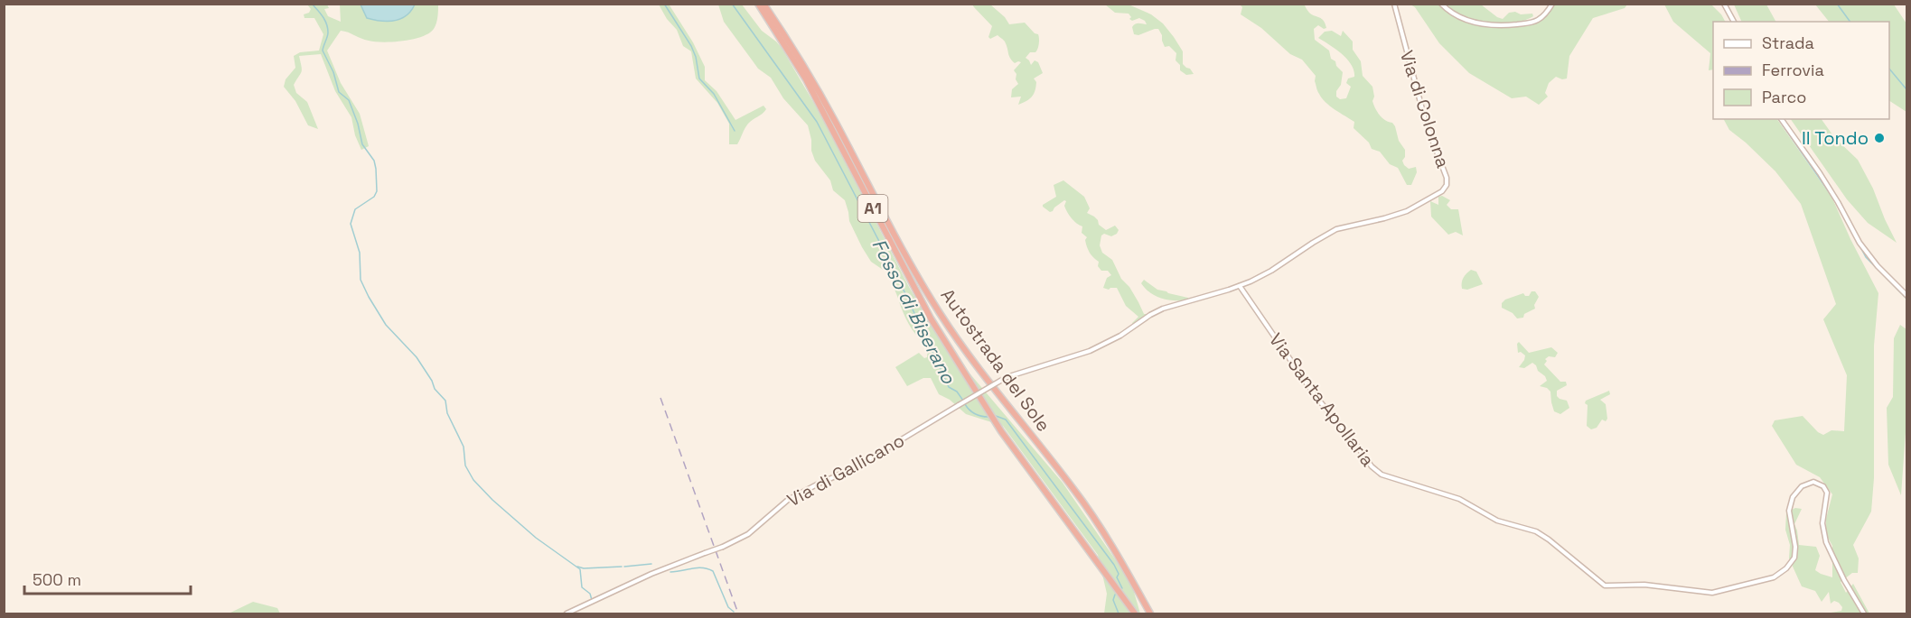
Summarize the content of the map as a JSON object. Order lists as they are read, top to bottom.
{
  "streets": {
    "highway": ["A1", "Autostrada del Sole"],
    "street": ["Via di Colonna", "Via Santa Apollaria", "Via di Gallicano"]
  },
  "crossings": [
    ["Via di Colonna", "Via Santa Apollaria"],
    ["Via di Colonna", "Via di Gallicano"]
  ],
  "water": ["Fosso di Biserano"],
  "places": ["Il Tondo"],
  "legend": ["Strada", "Ferrovia", "Parco"],
  "scale_bar": "500 m"
}
